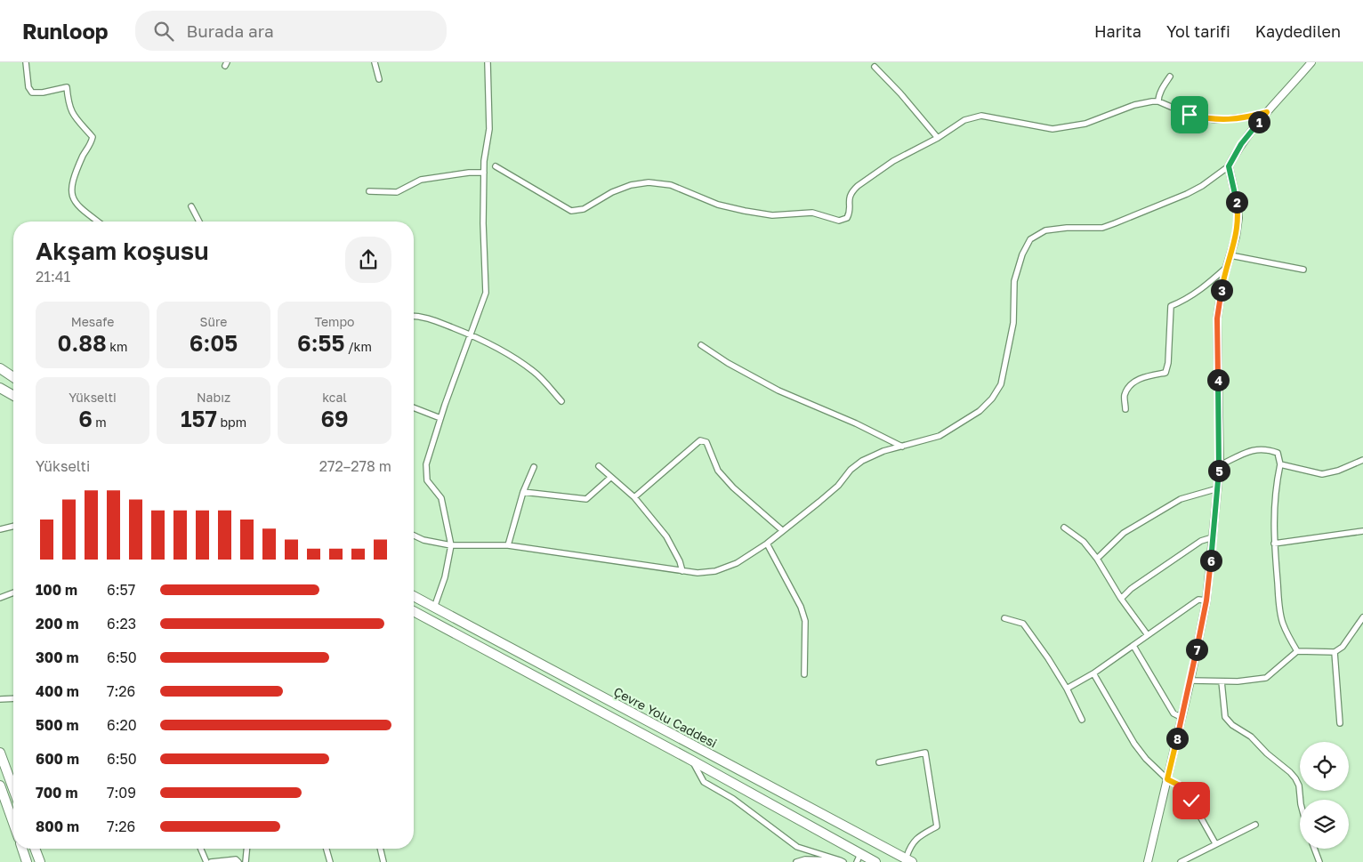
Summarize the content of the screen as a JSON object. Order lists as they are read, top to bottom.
{
  "streets": {
    "highway": ["Çevre Yolu Caddesi"]
  },
  "page": {
    "header": "Runloop",
    "search": "Burada ara",
    "nav": ["Harita", "Yol tarifi", "Kaydedilen"],
    "pins": [
      "1",
      "2",
      "3",
      "4",
      "5",
      "6",
      "7",
      "8"
    ],
    "heading": ["Akşam koşusu", "21:41"],
    "stats": [
      ["Mesafe", "0.88 km"],
      ["Süre", "6:05"],
      ["Tempo", "6:55 /km"],
      ["Yükselti", "6 m"],
      ["Nabız", "157 bpm"],
      ["kcal", "69"]
    ],
    "chart": ["Yükselti", "272–278 m"],
    "list": [
      {
        "name": "100 m",
        "note": "6:57"
      },
      {
        "name": "200 m",
        "note": "6:23"
      },
      {
        "name": "300 m",
        "note": "6:50"
      },
      {
        "name": "400 m",
        "note": "7:26"
      },
      {
        "name": "500 m",
        "note": "6:20"
      },
      {
        "name": "600 m",
        "note": "6:50"
      },
      {
        "name": "700 m",
        "note": "7:09"
      },
      {
        "name": "800 m",
        "note": "7:26"
      }
    ]
  }
}
